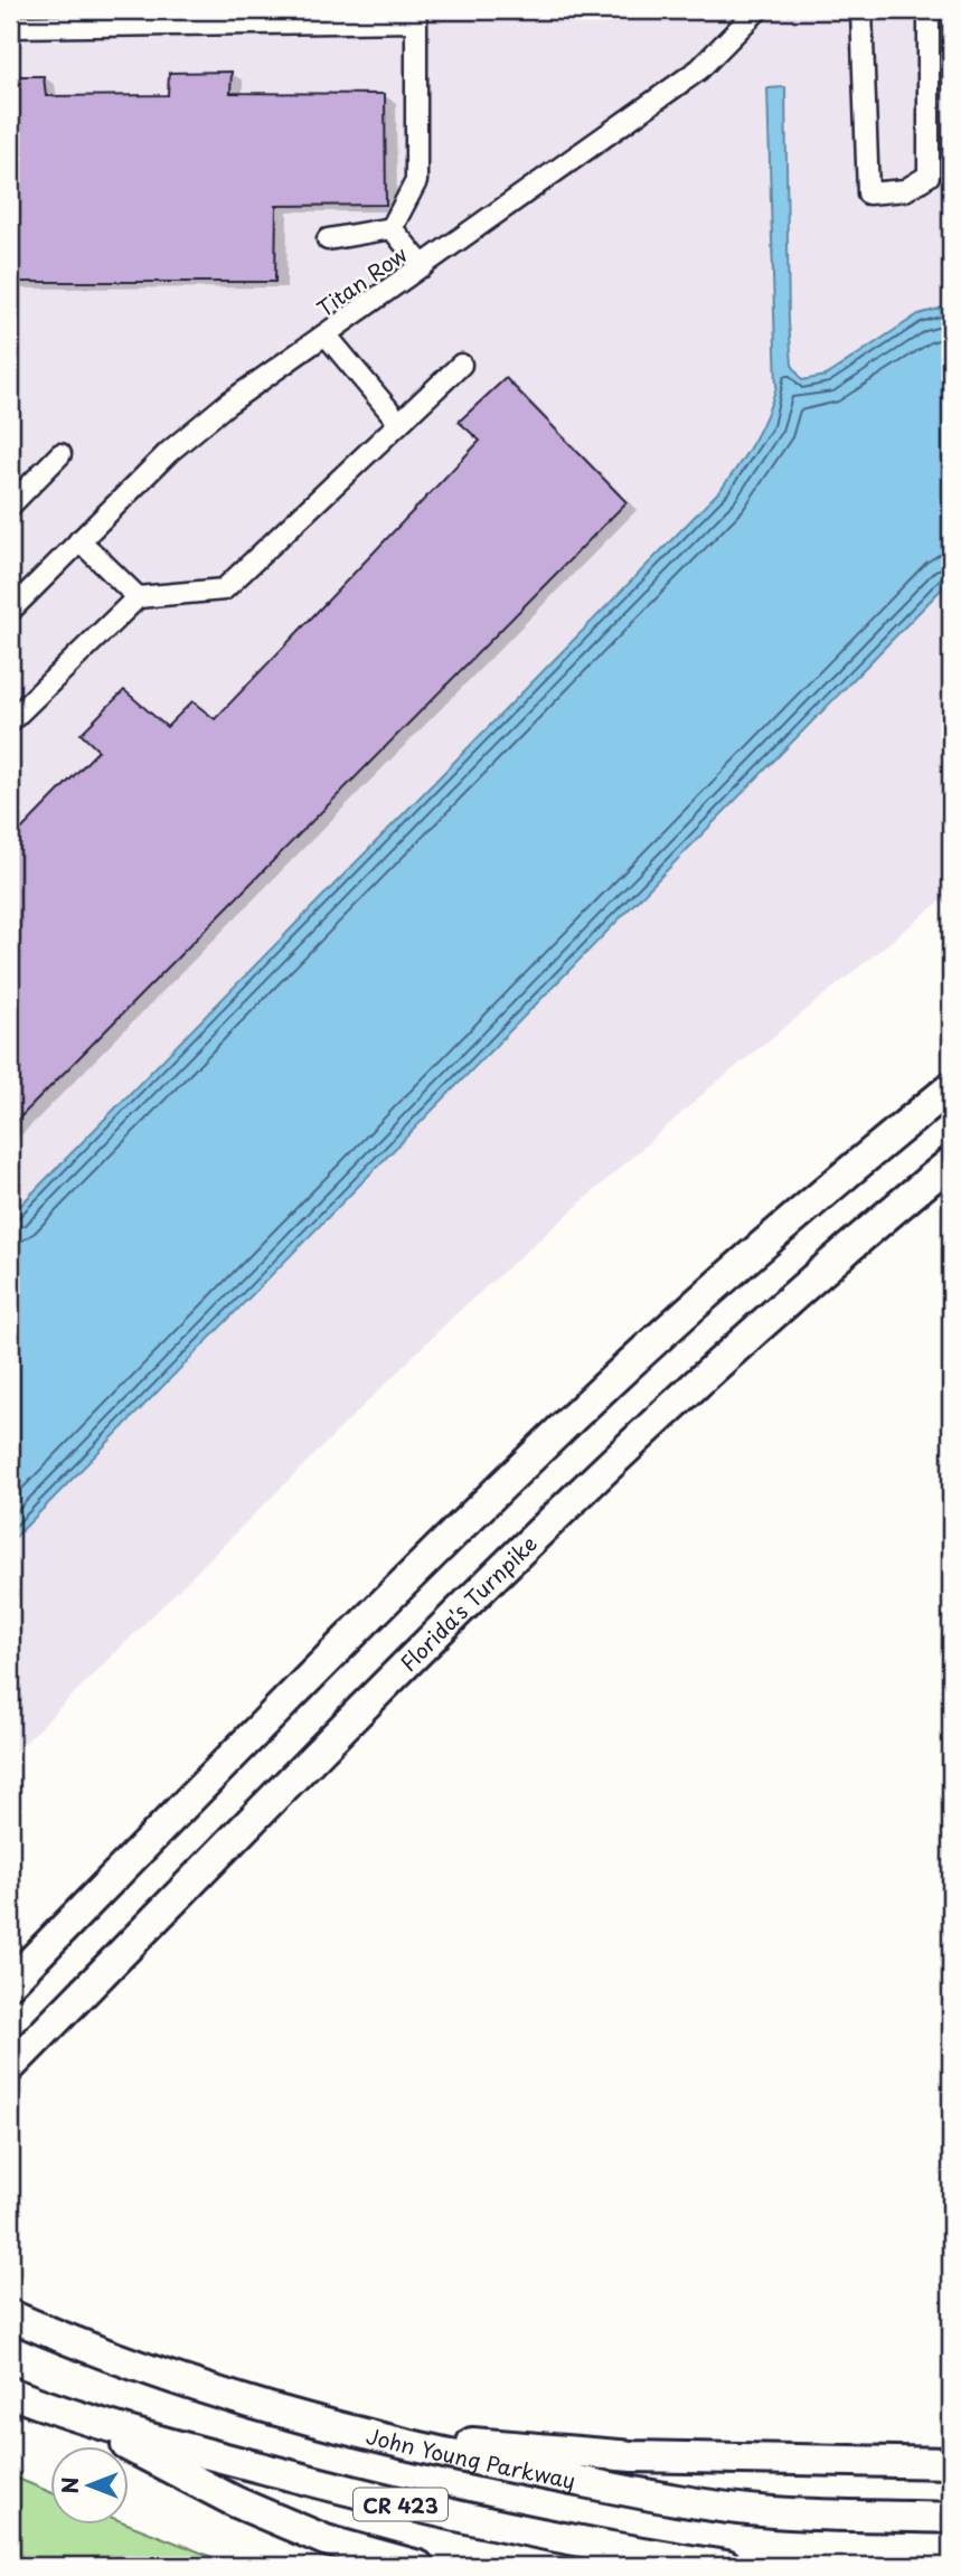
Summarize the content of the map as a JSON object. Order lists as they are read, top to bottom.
{
  "streets": {
    "highway": ["Florida's Turnpike", "John Young Parkway", "CR 423"],
    "street": ["Titan Row"]
  },
  "north": "left"
}
